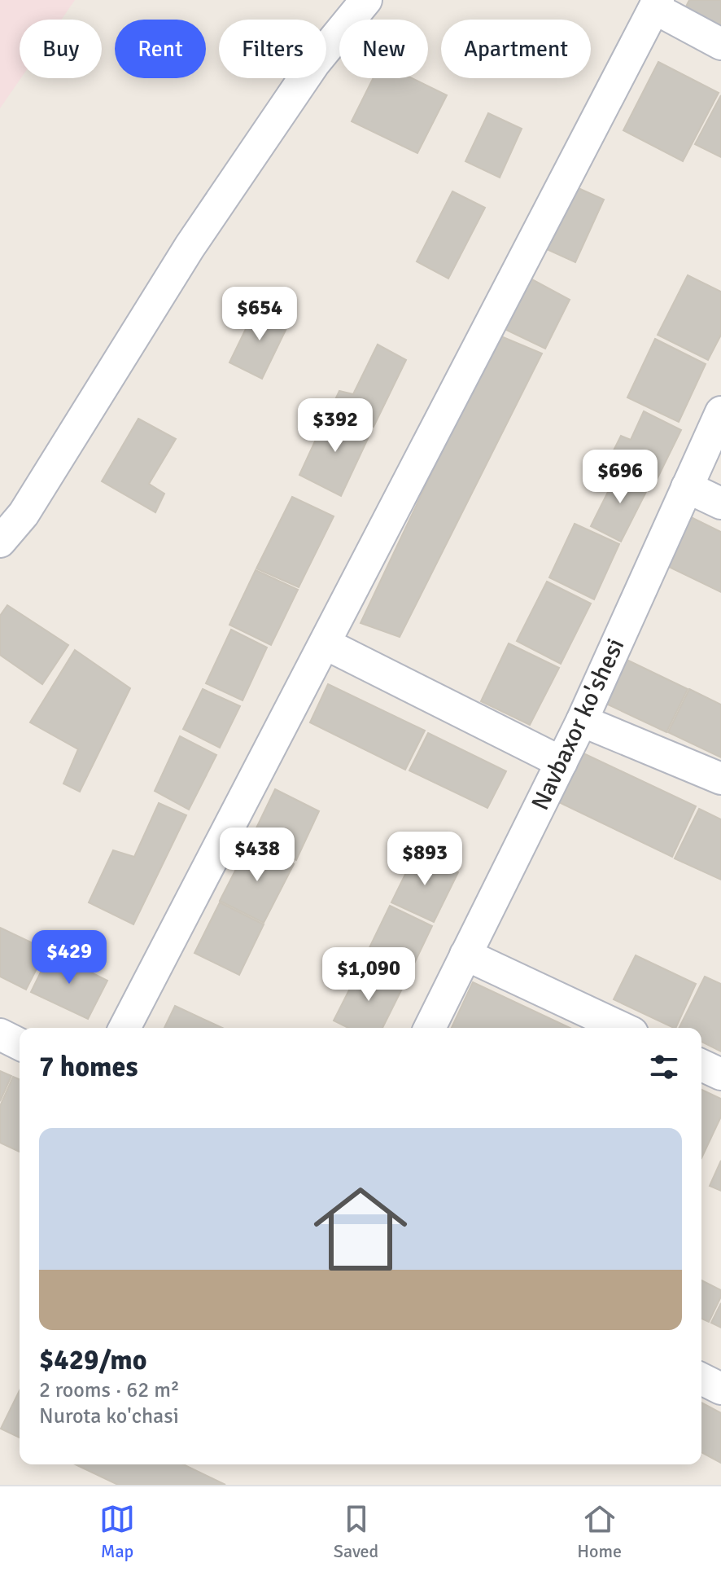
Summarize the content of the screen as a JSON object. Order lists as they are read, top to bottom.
{
  "streets": {
    "street": ["Navbaxor ko'shesi"]
  },
  "page": {
    "chip": [
      "Buy",
      "Rent",
      "Filters",
      "New",
      "Apartment"
    ],
    "price": [
      "$654",
      "$392",
      "$696",
      "$438",
      "$893",
      "$429",
      "$1,090"
    ],
    "heading": "7 homes",
    "list": [
      {
        "name": "$429/mo",
        "note": "2 rooms · 62 m² · Nurota ko'chasi"
      }
    ],
    "tabs": ["Map", "Saved", "Home"]
  }
}
